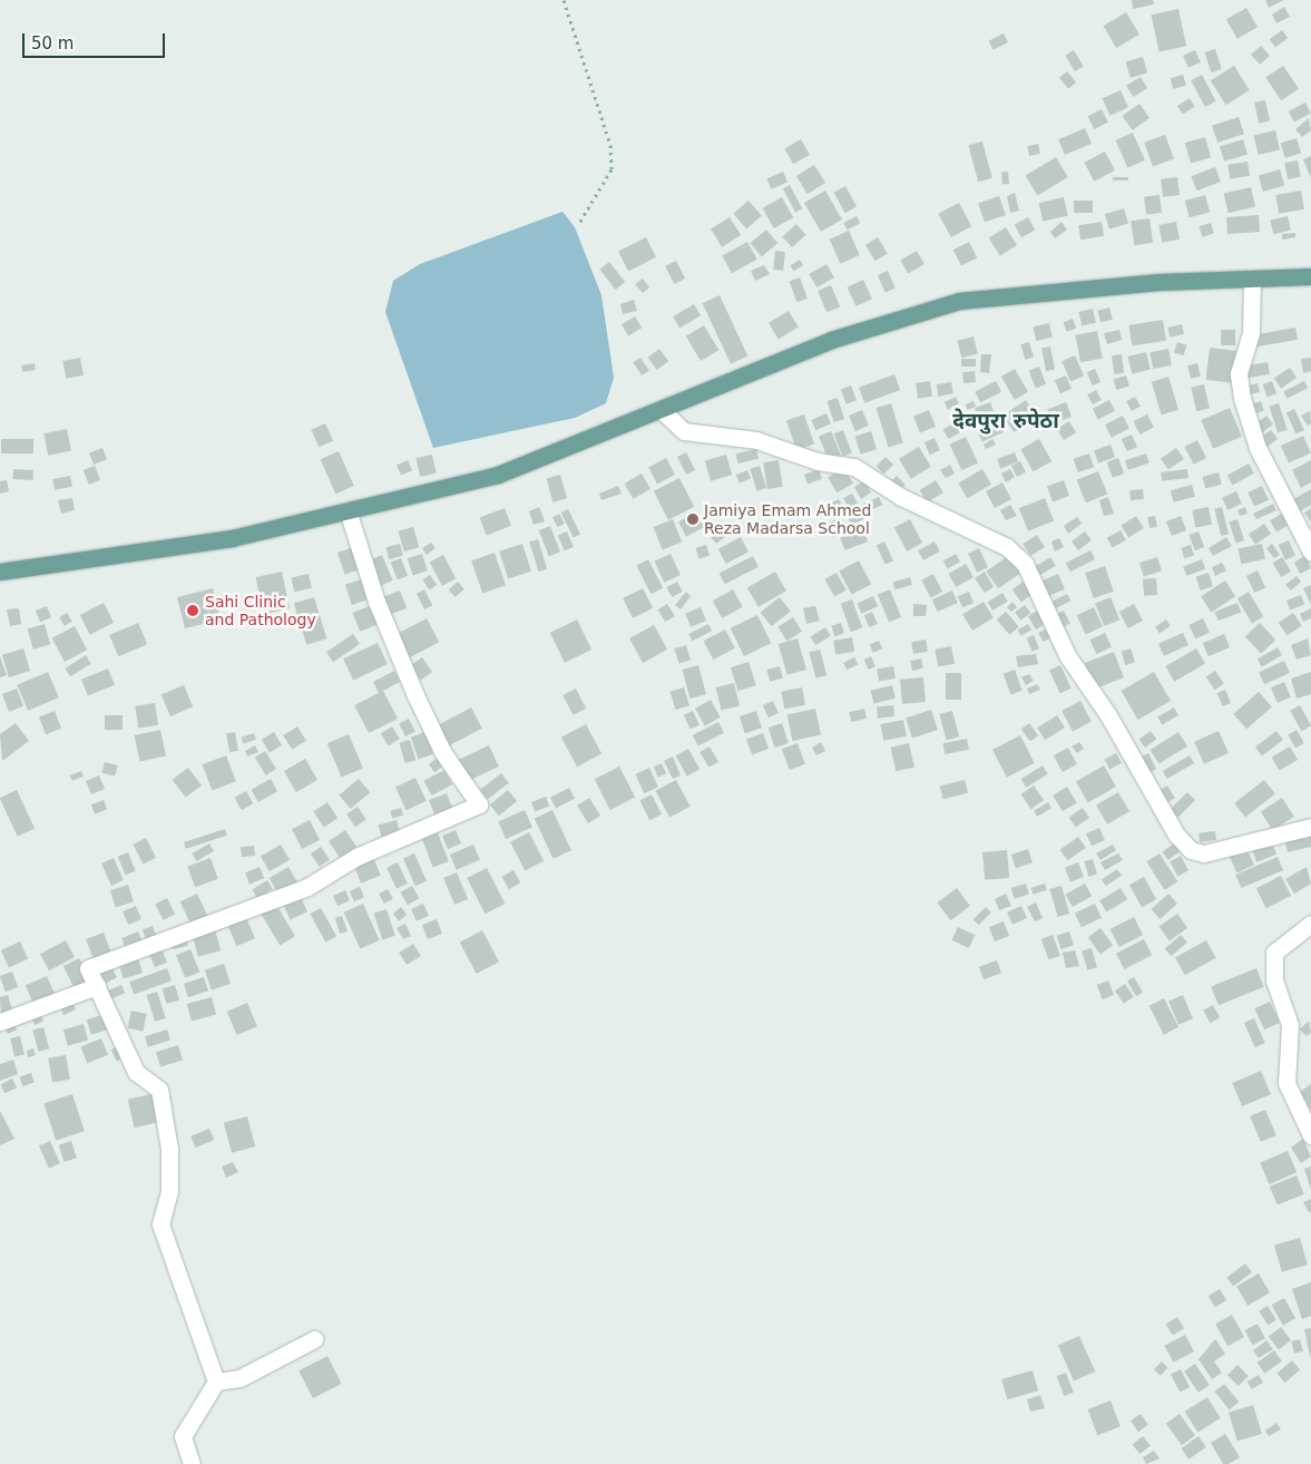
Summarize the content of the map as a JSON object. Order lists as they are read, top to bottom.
{
  "districts": ["देवपुरा रुपेठा"],
  "places": ["Jamiya Emam Ahmed Reza Madarsa School", "Sahi Clinic and Pathology"],
  "scale_bar": "50 m"
}
